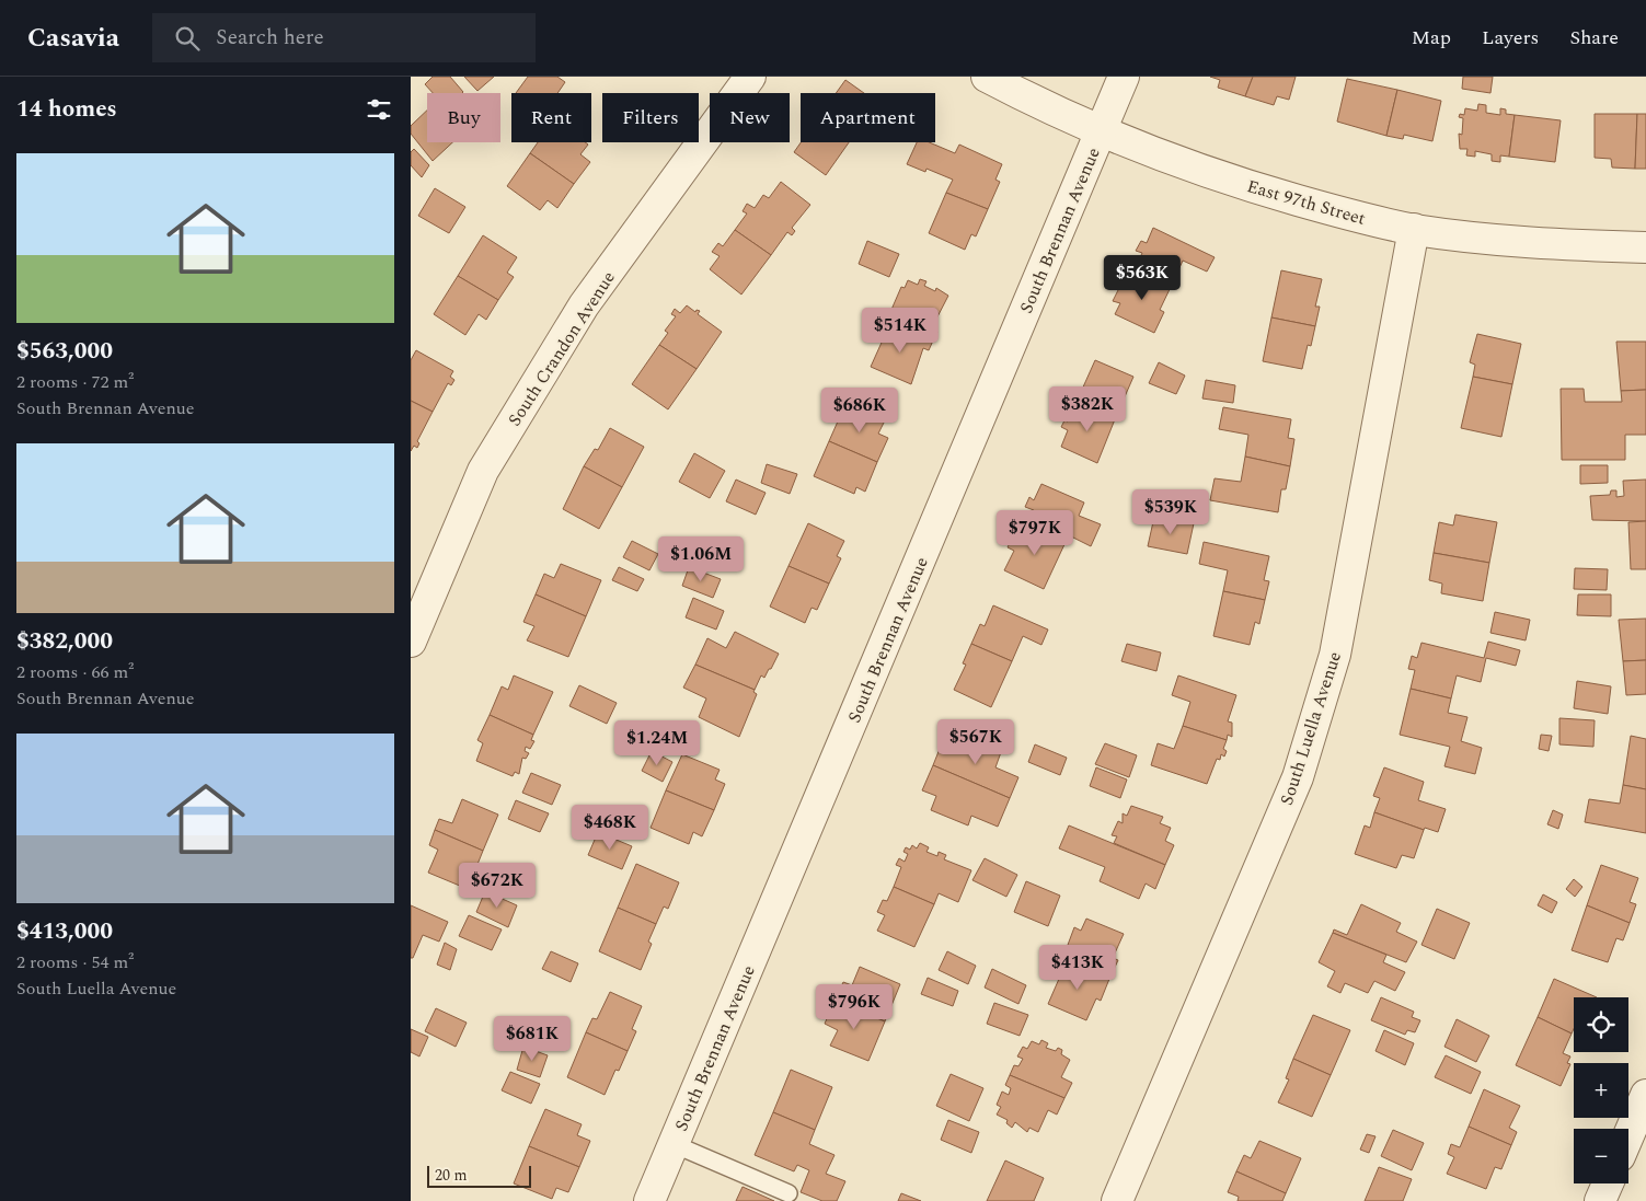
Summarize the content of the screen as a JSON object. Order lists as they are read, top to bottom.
{
  "streets": {
    "street": [
      "East 97th Street",
      "South Brennan Avenue",
      "South Crandon Avenue",
      "South Luella Avenue"
    ]
  },
  "crossings": [
    ["East 97th Street", "South Brennan Avenue"],
    ["East 97th Street", "South Luella Avenue"]
  ],
  "scale_bar": "20 m",
  "page": {
    "header": "Casavia",
    "search": "Search here",
    "nav": ["Map", "Layers", "Share"],
    "heading": "14 homes",
    "chip": [
      "Buy",
      "Rent",
      "Filters",
      "New",
      "Apartment"
    ],
    "list": [
      {
        "name": "$563,000",
        "note": "2 rooms · 72 m² · South Brennan Avenue"
      },
      {
        "name": "$382,000",
        "note": "2 rooms · 66 m² · South Brennan Avenue"
      },
      {
        "name": "$413,000",
        "note": "2 rooms · 54 m² · South Luella Avenue"
      }
    ],
    "price": [
      "$563K",
      "$514K",
      "$382K",
      "$686K",
      "$539K",
      "$797K",
      "$1.06M",
      "$567K",
      "$1.24M",
      "$468K",
      "$672K",
      "$413K",
      "$796K",
      "$681K"
    ],
    "map_buttons": ["+", "−"],
    "scale": "20 m"
  }
}
